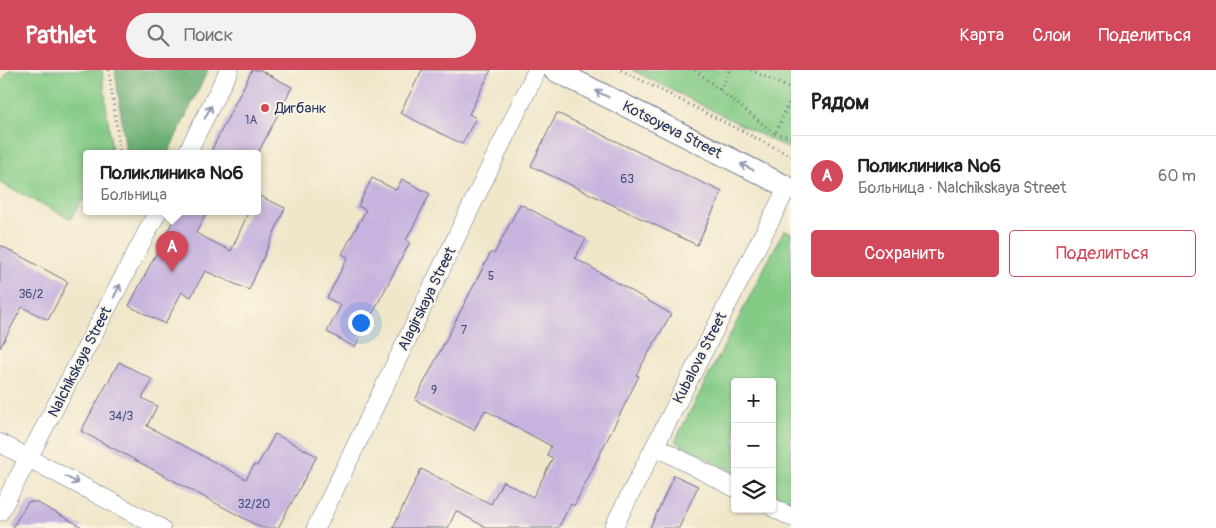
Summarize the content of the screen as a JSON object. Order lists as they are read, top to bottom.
{
  "streets": {
    "street": [
      "Kotsoyeva Street",
      "Alagirskaya Street",
      "Kubalova Street",
      "Nalchikskaya Street"
    ]
  },
  "crossings": [
    ["Kotsoyeva Street", "Kubalova Street"]
  ],
  "one_way": ["Kotsoyeva Street", "Nalchikskaya Street"],
  "places": ["Дигбанк"],
  "house_numbers": [
    "1А",
    "63",
    "5",
    "36/2",
    "7",
    "9",
    "34/3",
    "32/20"
  ],
  "page": {
    "header": "Pathlet",
    "search": "Поиск",
    "nav": ["Карта", "Слои", "Поделиться"],
    "heading": "Рядом",
    "list": [
      {
        "mark": "A",
        "name": "Поликлиника №6",
        "note": "Больница · Nalchikskaya Street",
        "value": "60 m"
      }
    ],
    "popup": ["Поликлиника №6", "Больница"],
    "buttons": ["Сохранить", "Поделиться"],
    "pins": "A",
    "map_buttons": ["+", "−"]
  }
}
